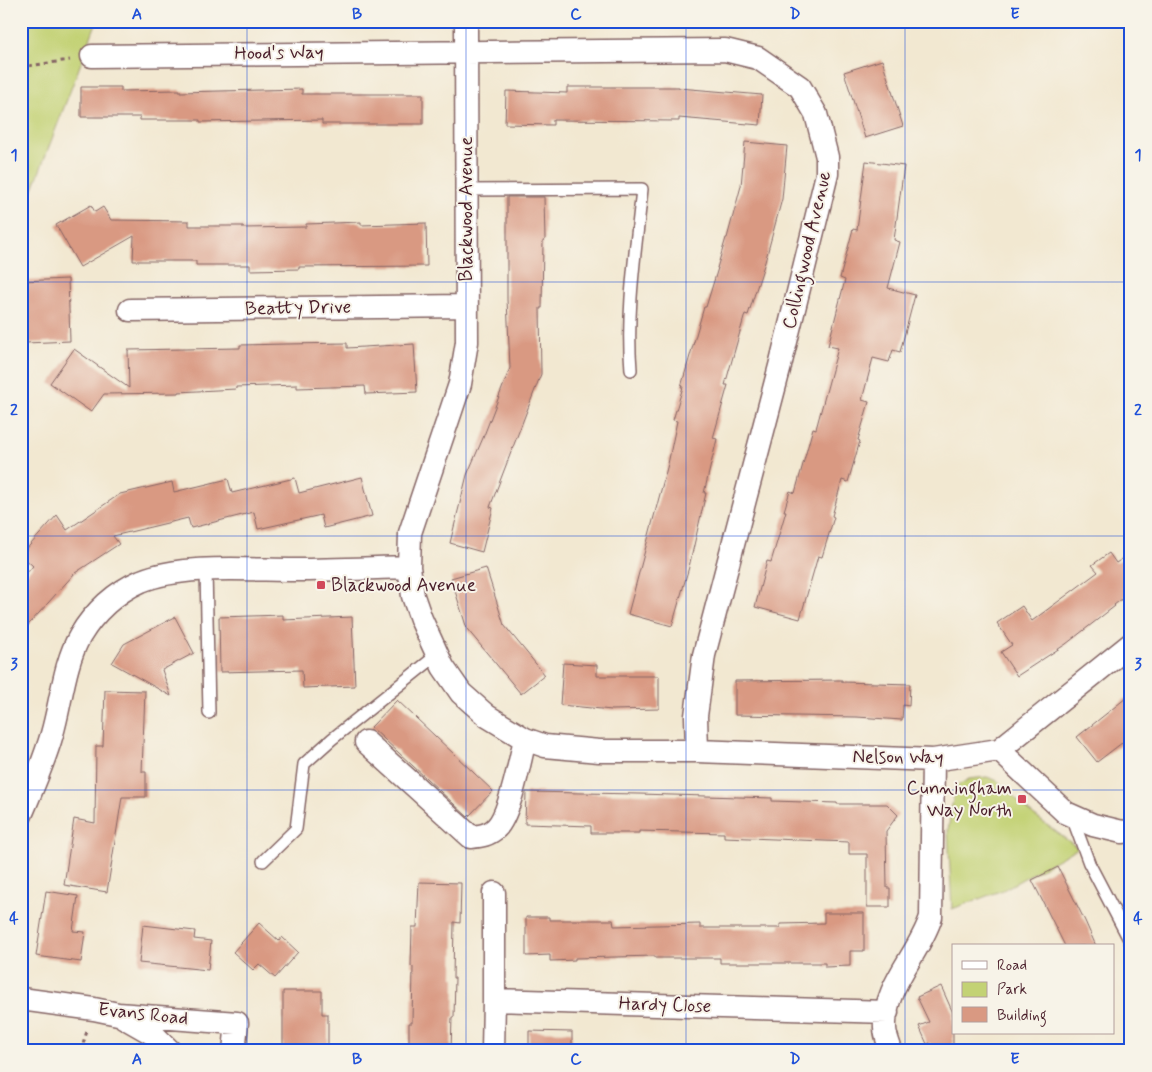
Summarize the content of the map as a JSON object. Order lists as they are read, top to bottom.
{
  "streets": {
    "street": [
      "Hood's Way",
      "Blackwood Avenue",
      "Collingwood Avenue",
      "Beatty Drive",
      "Nelson Way",
      "Hardy Close",
      "Evans Road"
    ]
  },
  "crossings": [
    ["Hood's Way", "Blackwood Avenue"],
    ["Hood's Way", "Collingwood Avenue"],
    ["Blackwood Avenue", "Collingwood Avenue"],
    ["Blackwood Avenue", "Beatty Drive"],
    ["Blackwood Avenue", "Nelson Way"],
    ["Collingwood Avenue", "Nelson Way"]
  ],
  "places": {
    "transit": ["Blackwood Avenue", "Cunningham Way North"]
  },
  "legend": ["Road", "Park", "Building"],
  "grid": {
    "columns": [
      "A",
      "B",
      "C",
      "D",
      "E"
    ],
    "rows": [
      "1",
      "2",
      "3",
      "4"
    ]
  }
}
